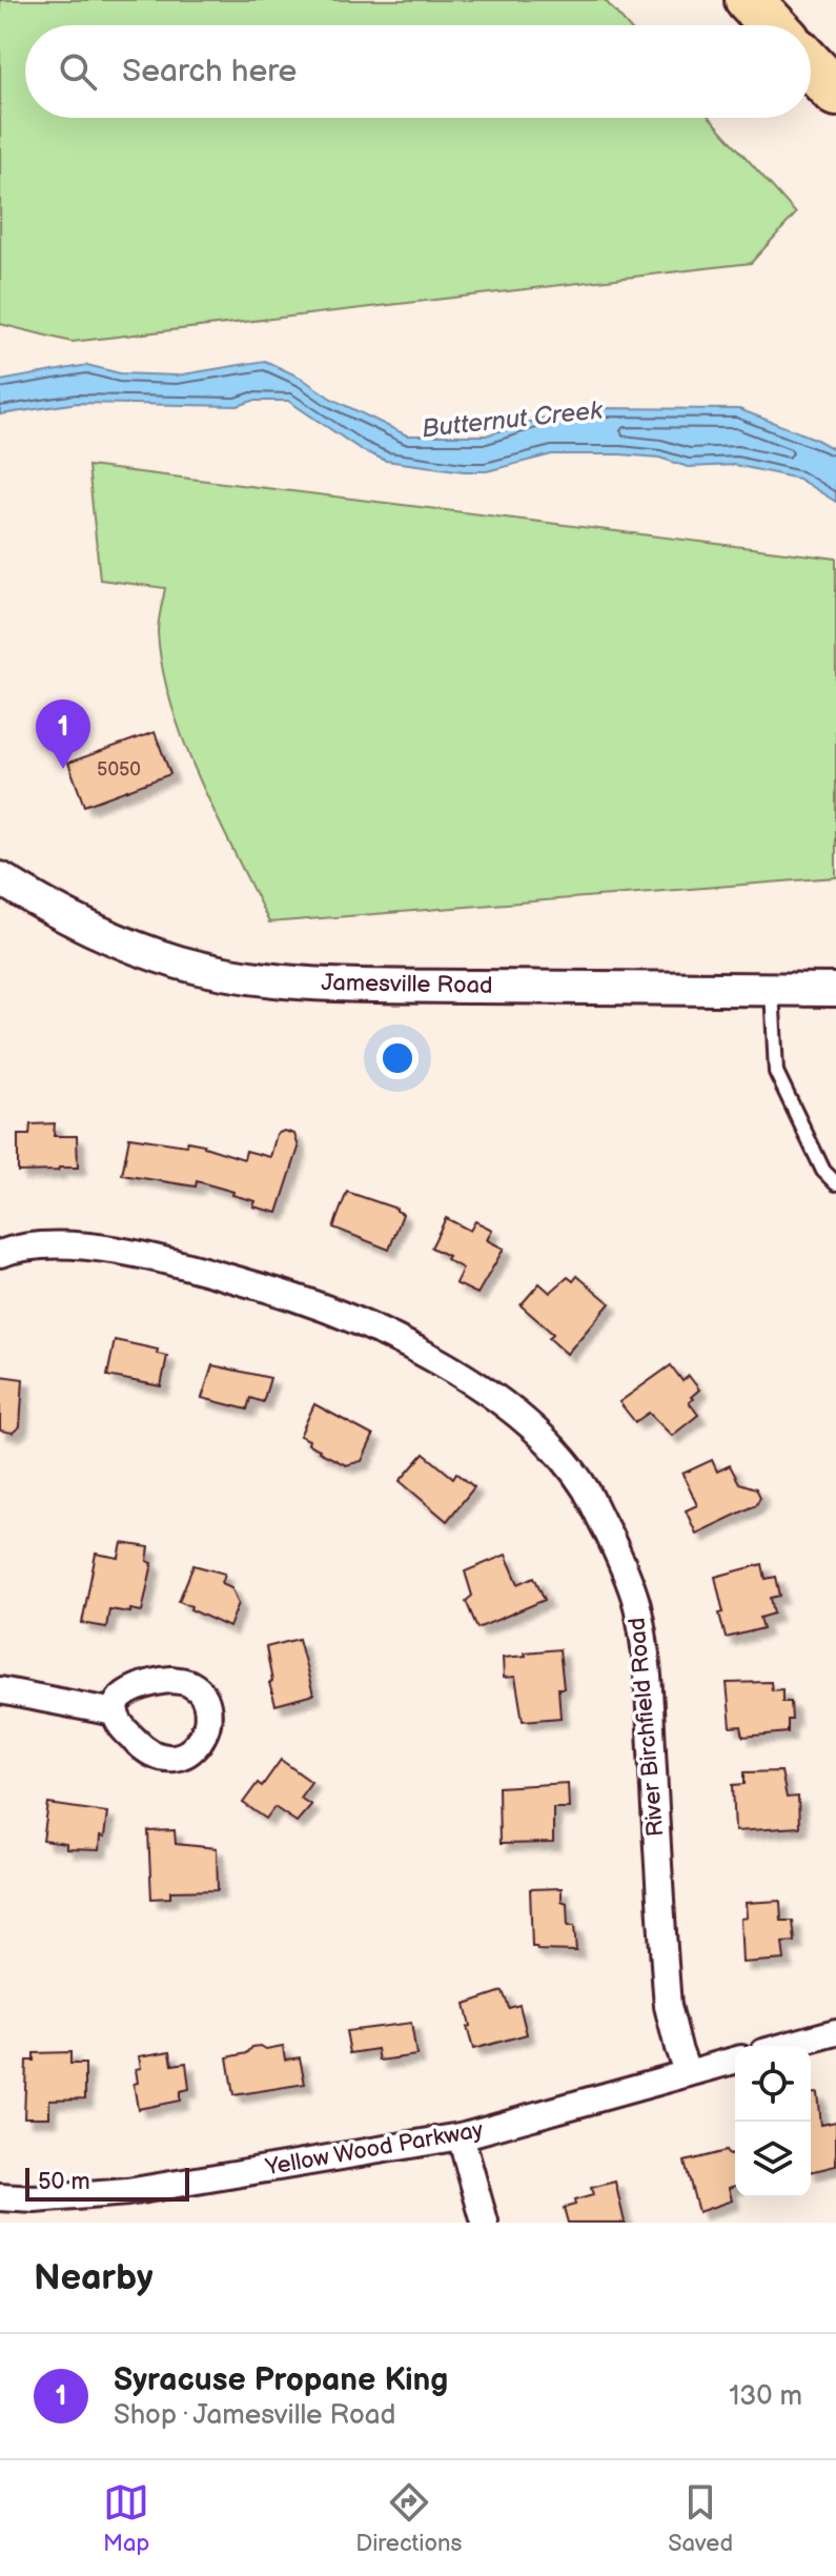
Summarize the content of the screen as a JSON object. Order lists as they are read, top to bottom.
{
  "streets": {
    "street": ["Jamesville Road", "River Birchfield Road", "Yellow Wood Parkway"]
  },
  "crossings": [
    ["River Birchfield Road", "Yellow Wood Parkway"]
  ],
  "water": ["Butternut Creek"],
  "house_numbers": ["5050"],
  "scale_bar": "50 m",
  "page": {
    "search": "Search here",
    "pins": "1",
    "scale": "50 m",
    "heading": "Nearby",
    "list": [
      {
        "mark": "1",
        "name": "Syracuse Propane King",
        "note": "Shop · Jamesville Road",
        "value": "130 m"
      }
    ],
    "nav": ["Map", "Directions", "Saved"]
  }
}
